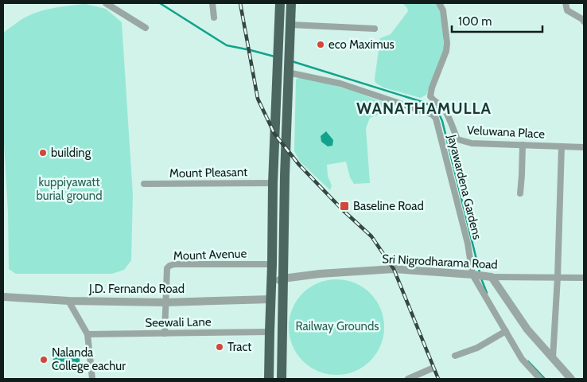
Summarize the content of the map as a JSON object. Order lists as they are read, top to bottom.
{
  "streets": {
    "street": [
      "Veluwana Place",
      "Mount Pleasant",
      "Jayawardena Gardens",
      "Mount Avenue",
      "Sri Nigrodharama Road",
      "J.D. Fernando Road",
      "Seewali Lane"
    ]
  },
  "crossings": [
    ["Jayawardena Gardens", "Sri Nigrodharama Road"],
    ["Mount Avenue", "J.D. Fernando Road"],
    ["Mount Avenue", "Seewali Lane"]
  ],
  "districts": ["WANATHAMULLA"],
  "parks": ["kuppiyawatt burial ground", "Railway Grounds"],
  "places": {
    "other": [
      "eco Maximus",
      "building",
      "Tract",
      "Nalanda College eachur"
    ],
    "transit": ["Baseline Road"]
  },
  "scale_bar": "100 m"
}
